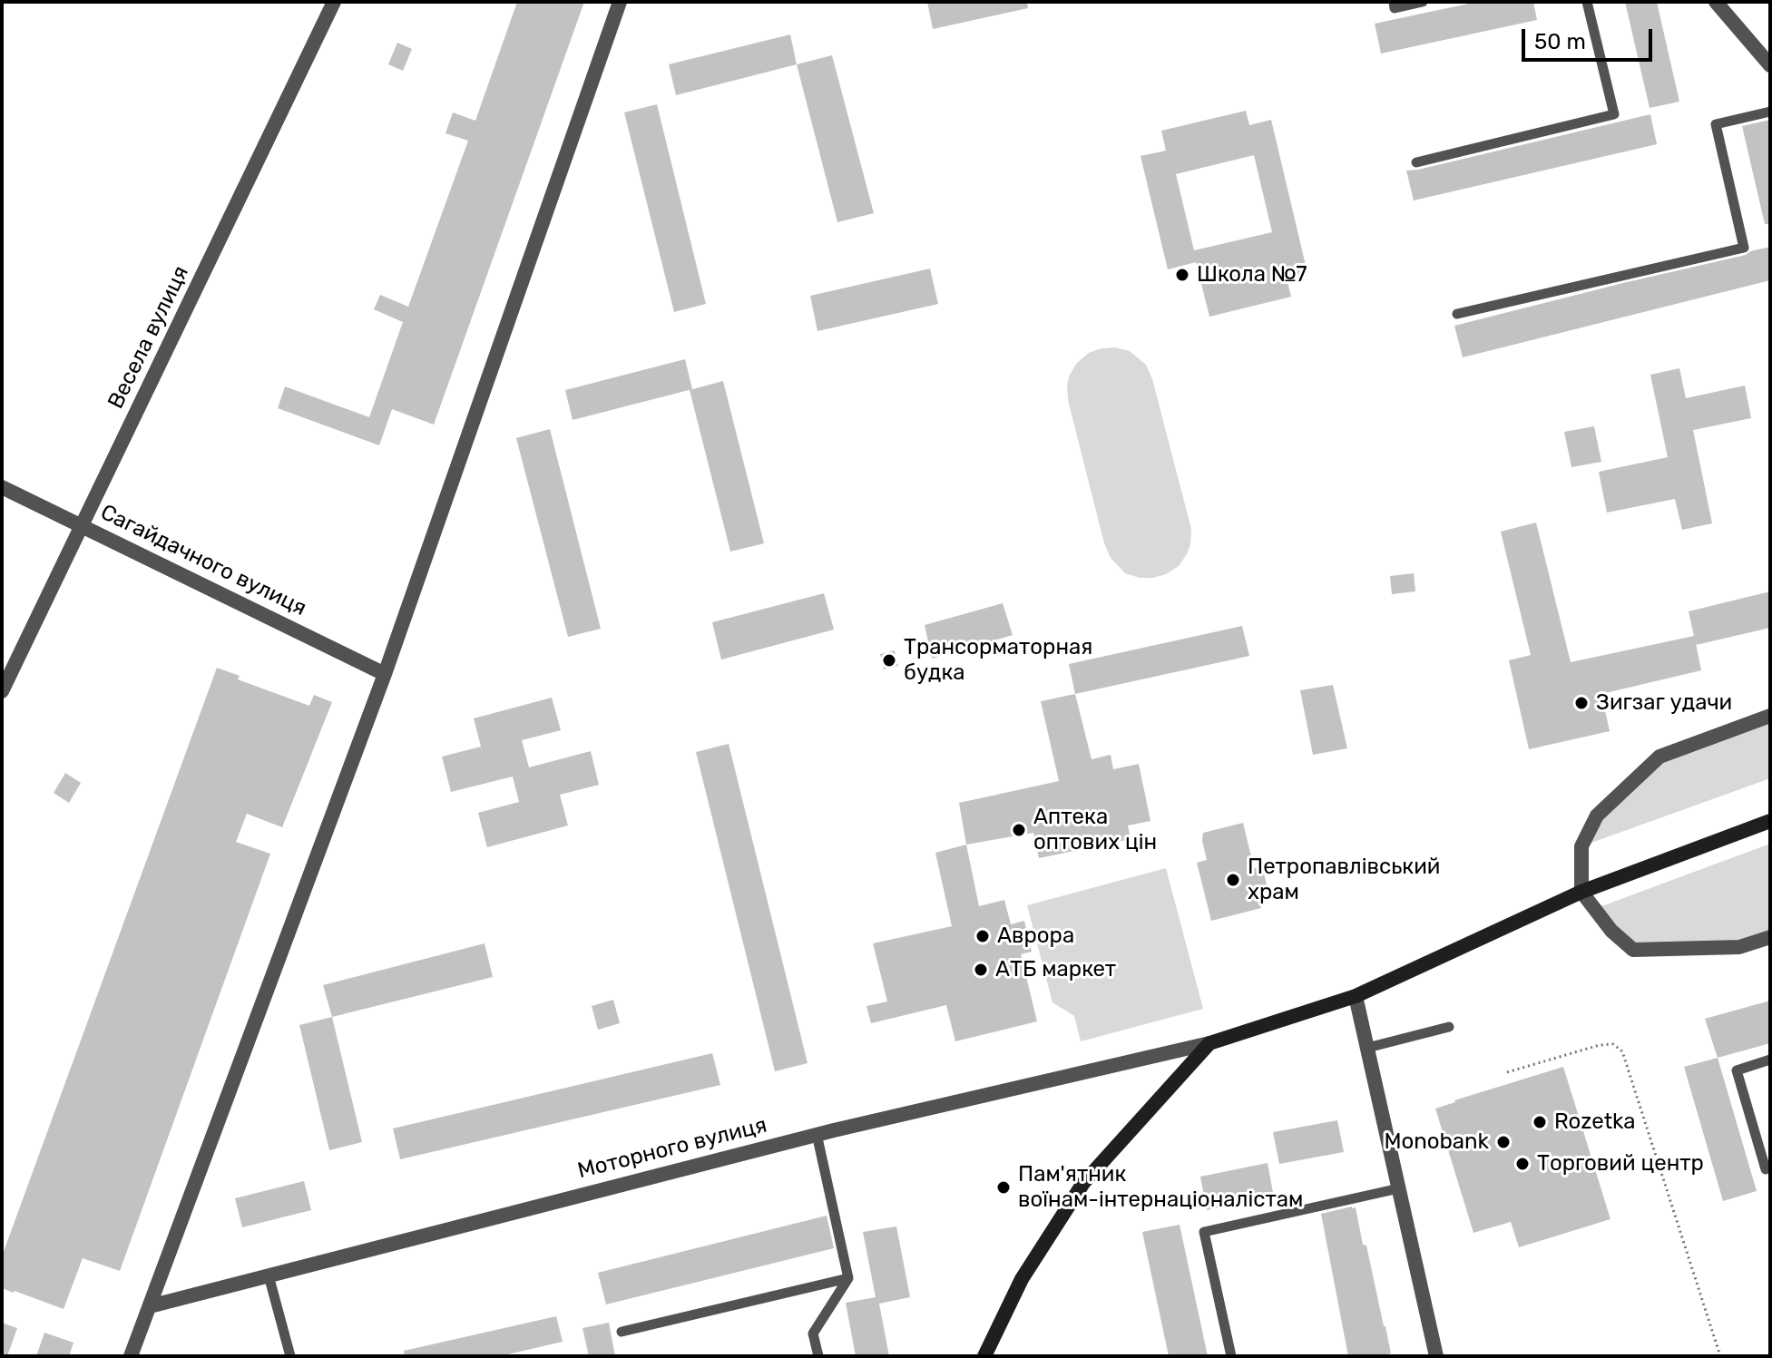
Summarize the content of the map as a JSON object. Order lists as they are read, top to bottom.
{
  "streets": {
    "street": ["Весела вулиця", "Сагайдачного вулиця", "Моторного вулиця"]
  },
  "crossings": [
    ["Весела вулиця", "Сагайдачного вулиця"]
  ],
  "places": [
    "Школа №7",
    "Трансорматорная будка",
    "Зигзаг удачи",
    "Аптека оптових цін",
    "Петропавлівський храм",
    "Аврора",
    "АТБ маркет",
    "Rozetka",
    "Monobank",
    "Торговий центр",
    "Пам'ятник воїнам-інтернаціоналістам"
  ],
  "scale_bar": "50 m"
}
